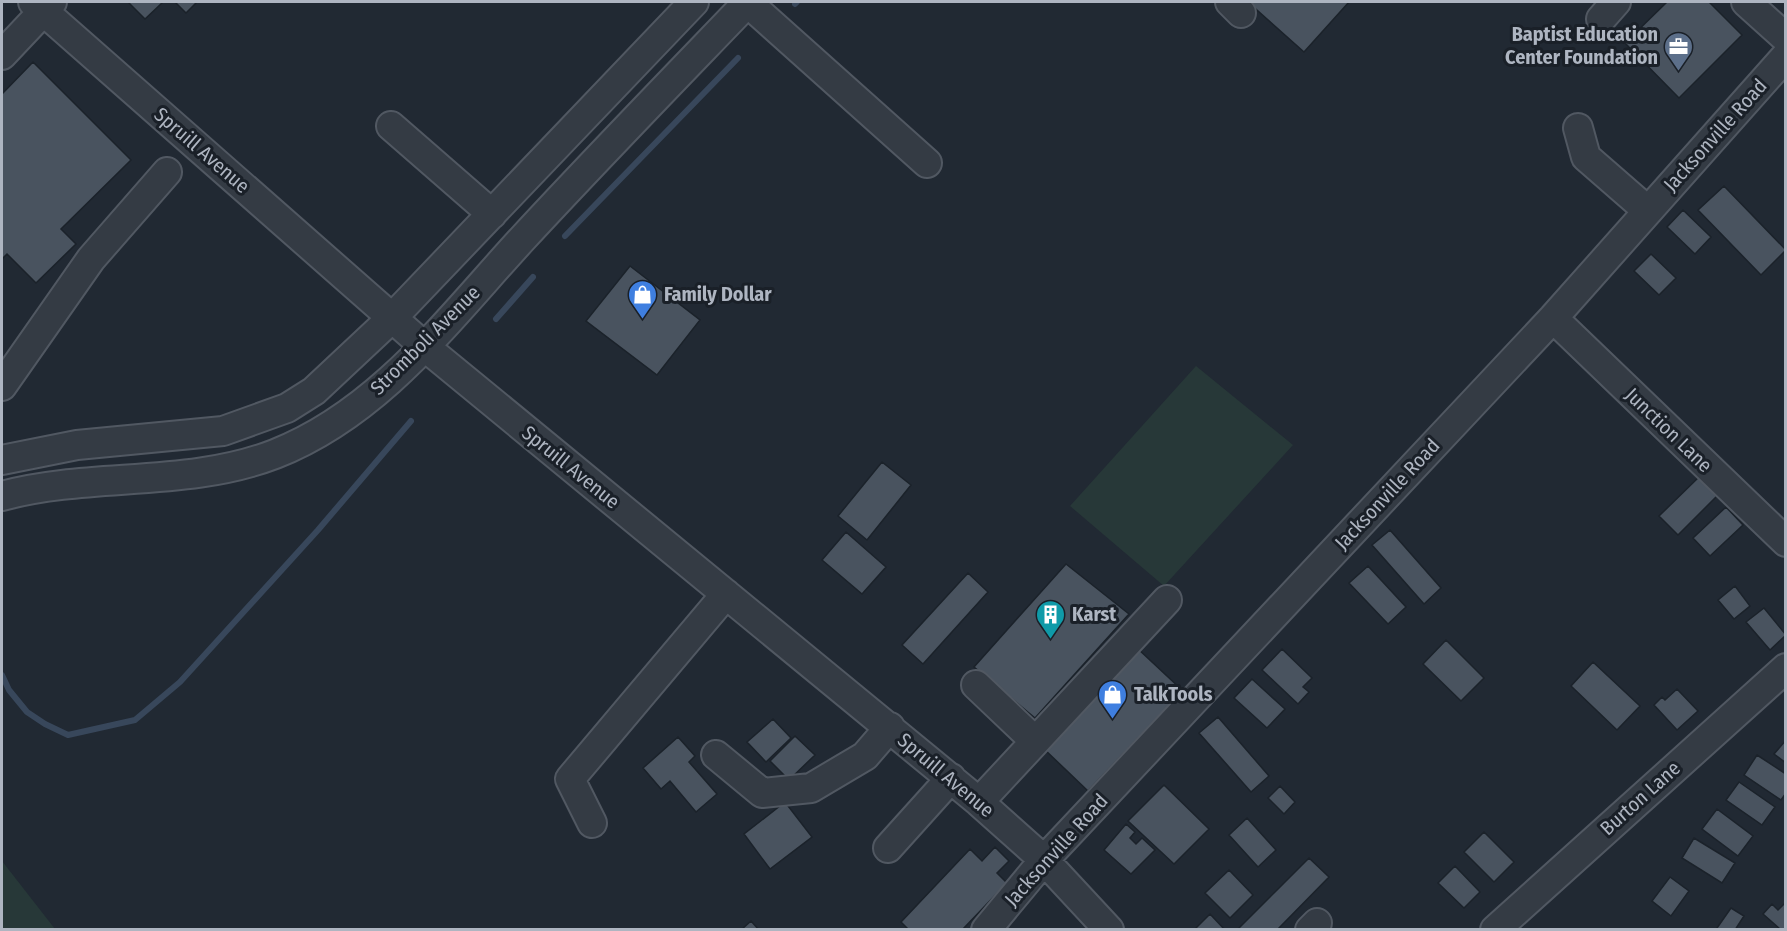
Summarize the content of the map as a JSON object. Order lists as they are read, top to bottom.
{
  "streets": {
    "street": [
      "Jacksonville Road",
      "Spruill Avenue",
      "Stromboli Avenue",
      "Junction Lane",
      "Burton Lane"
    ]
  },
  "crossings": [
    ["Jacksonville Road", "Spruill Avenue"],
    ["Jacksonville Road", "Junction Lane"],
    ["Spruill Avenue", "Stromboli Avenue"]
  ],
  "places": {
    "office": ["Baptist Education Center Foundation"],
    "shop": ["Family Dollar", "TalkTools"],
    "building": ["Karst"]
  }
}
